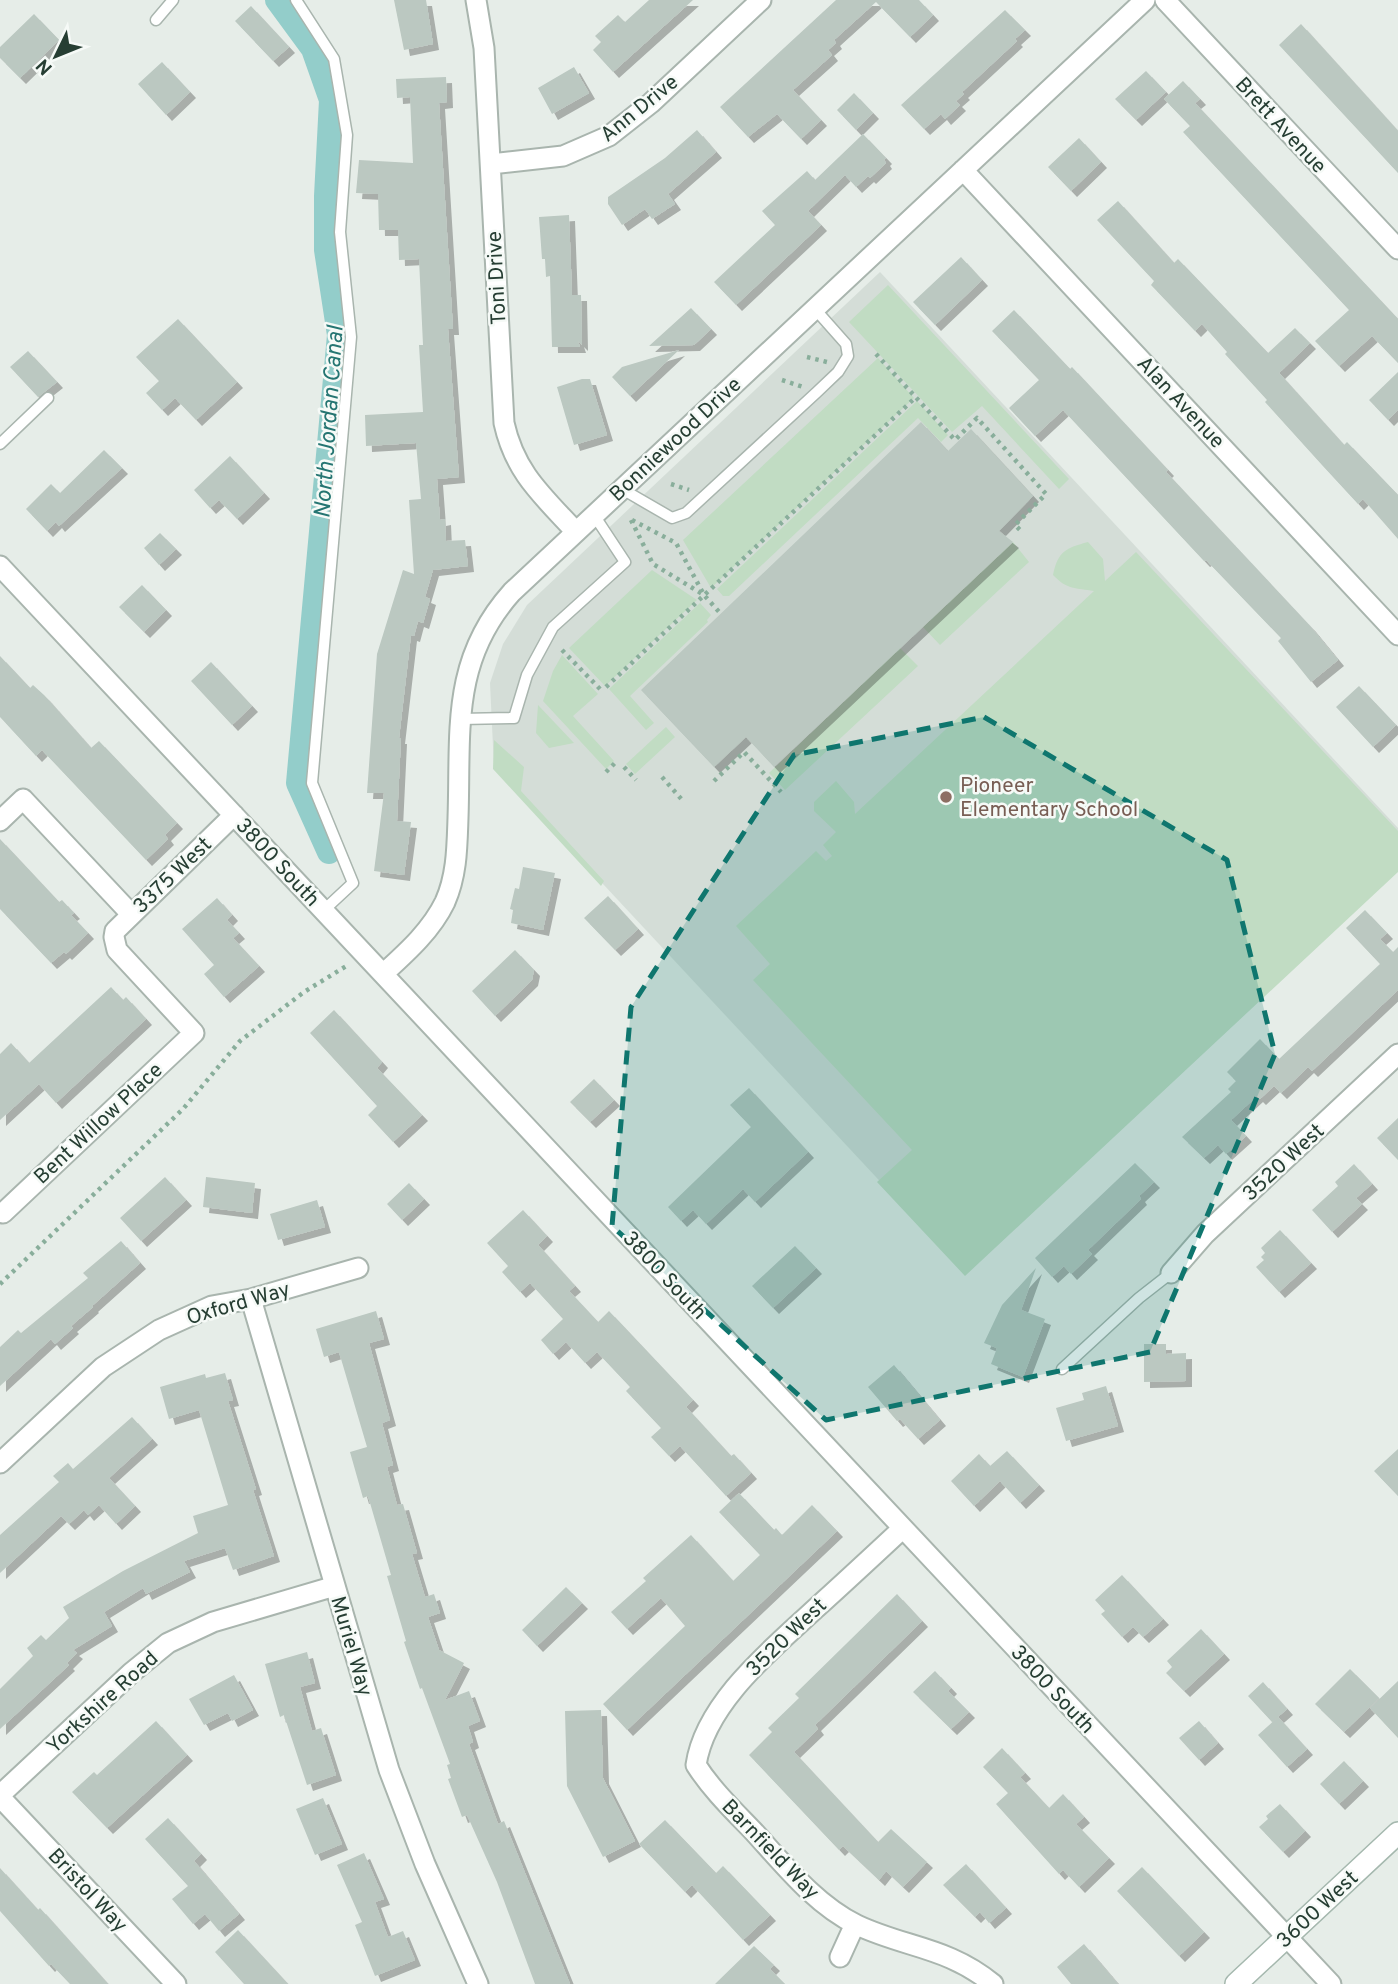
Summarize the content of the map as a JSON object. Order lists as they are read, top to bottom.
{
  "streets": {
    "street": [
      "Ann Drive",
      "Brett Avenue",
      "Toni Drive",
      "Alan Avenue",
      "Bonniewood Drive",
      "3800 South",
      "3375 West",
      "Bent Willow Place",
      "3520 West",
      "Oxford Way",
      "Muriel Way",
      "Yorkshire Road",
      "Barnfield Way",
      "Bristol Way",
      "3600 West"
    ]
  },
  "crossings": [
    ["Ann Drive", "Toni Drive"],
    ["Toni Drive", "Bonniewood Drive"],
    ["Alan Avenue", "Bonniewood Drive"],
    ["Bonniewood Drive", "3800 South"],
    ["3800 South", "3375 West"],
    ["3800 South", "3520 West"],
    ["3800 South", "3600 West"],
    ["3375 West", "Bent Willow Place"],
    ["3520 West", "Barnfield Way"],
    ["Oxford Way", "Muriel Way"],
    ["Muriel Way", "Yorkshire Road"],
    ["Yorkshire Road", "Bristol Way"]
  ],
  "water": ["North Jordan Canal"],
  "places": ["Pioneer Elementary School"],
  "north": "bottom left"
}
